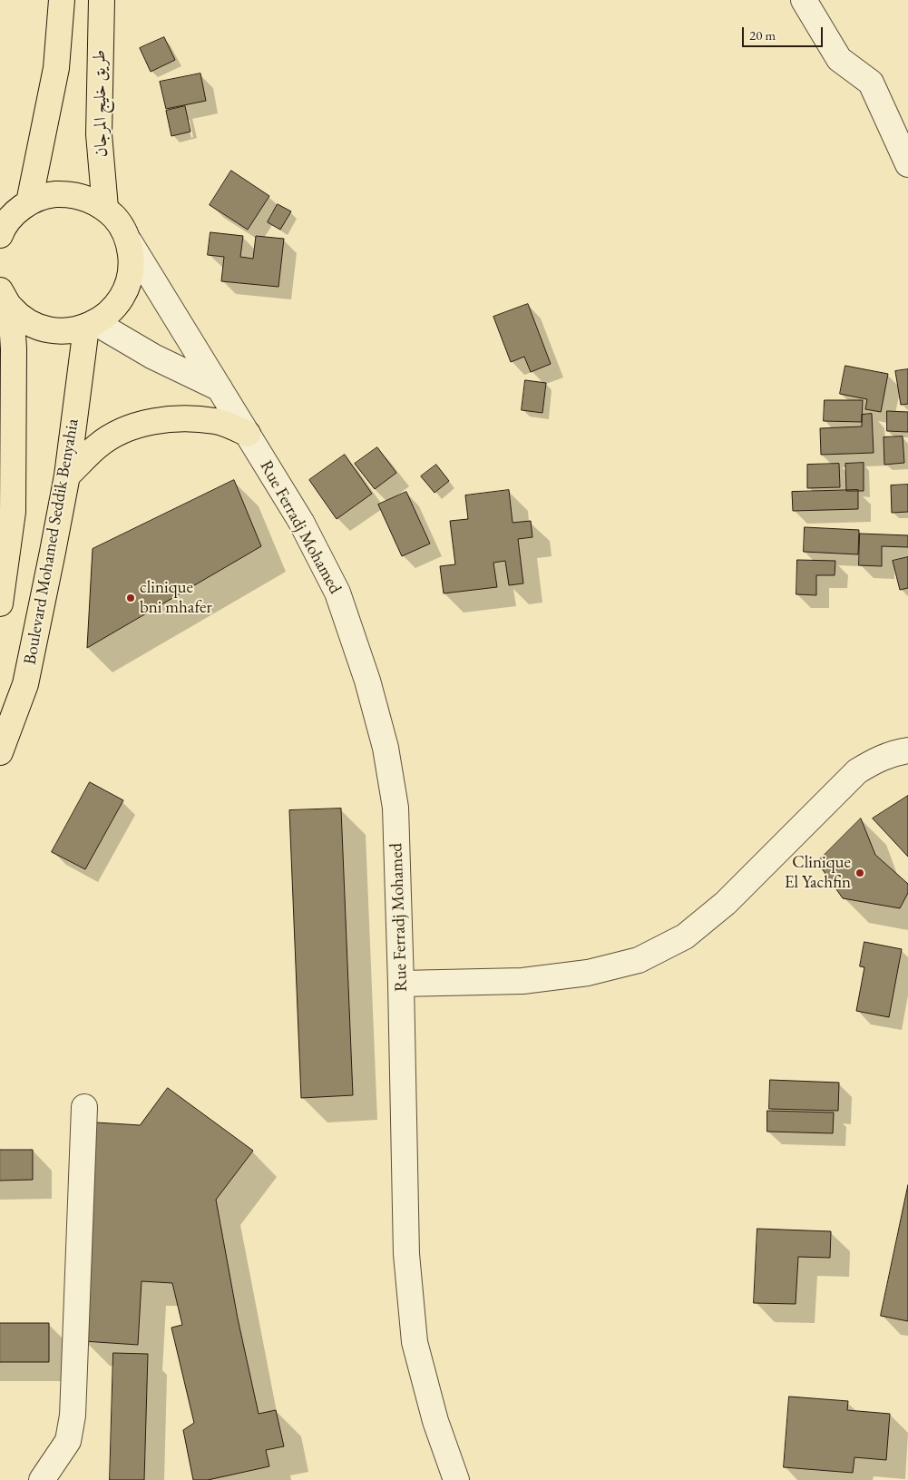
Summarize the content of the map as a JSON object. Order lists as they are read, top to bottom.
{
  "streets": {
    "main road": ["طريق خليج المرجان", "Boulevard Mohamed Seddik Benyahia"],
    "street": ["Rue Ferradj Mohamed"]
  },
  "places": ["clinique bni mhafer", "Clinique El Yachfin"],
  "scale_bar": "20 m"
}
